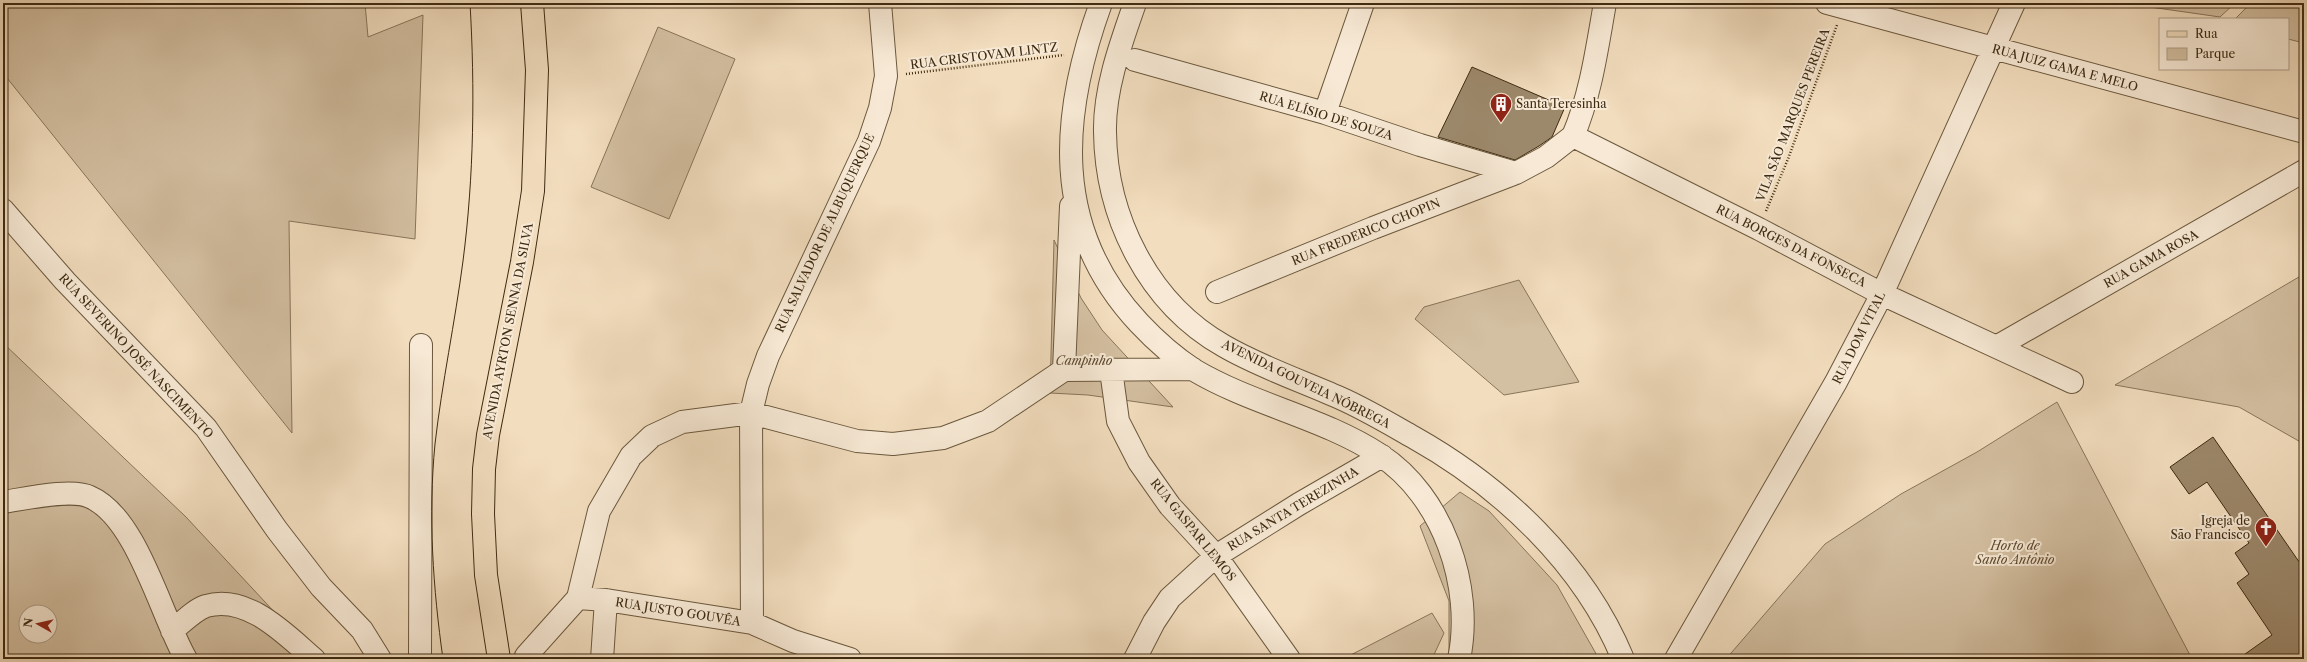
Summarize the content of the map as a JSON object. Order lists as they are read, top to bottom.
{
  "streets": {
    "main road": ["AVENIDA AYRTON SENNA DA SILVA"],
    "street": [
      "RUA JUIZ GAMA E MELO",
      "RUA ELÍSIO DE SOUZA",
      "RUA FREDERICO CHOPIN",
      "RUA SALVADOR DE ALBUQUERQUE",
      "RUA BORGES DA FONSECA",
      "RUA GAMA ROSA",
      "RUA DOM VITAL",
      "RUA SEVERINO JOSÉ NASCIMENTO",
      "AVENIDA GOUVEIA NÓBREGA",
      "RUA SANTA TEREZINHA",
      "RUA GASPAR LEMOS",
      "RUA JUSTO GOUVÊA"
    ],
    "path": ["RUA CRISTOVAM LINTZ", "VILA SÃO MARQUES PEREIRA"]
  },
  "crossings": [
    ["RUA CRISTOVAM LINTZ", "RUA SALVADOR DE ALBUQUERQUE"],
    ["RUA JUIZ GAMA E MELO", "VILA SÃO MARQUES PEREIRA"],
    ["RUA JUIZ GAMA E MELO", "RUA DOM VITAL"],
    ["VILA SÃO MARQUES PEREIRA", "RUA BORGES DA FONSECA"],
    ["RUA ELÍSIO DE SOUZA", "RUA FREDERICO CHOPIN"],
    ["RUA SALVADOR DE ALBUQUERQUE", "RUA JUSTO GOUVÊA"],
    ["RUA BORGES DA FONSECA", "RUA GAMA ROSA"],
    ["RUA BORGES DA FONSECA", "RUA DOM VITAL"],
    ["RUA SANTA TEREZINHA", "RUA GASPAR LEMOS"]
  ],
  "parks": ["Campinho", "Horto de Santo Antônio"],
  "places": {
    "building": ["Santa Teresinha"],
    "church": ["Igreja de São Francisco"]
  },
  "legend": ["Rua", "Parque"],
  "north": "left"
}
